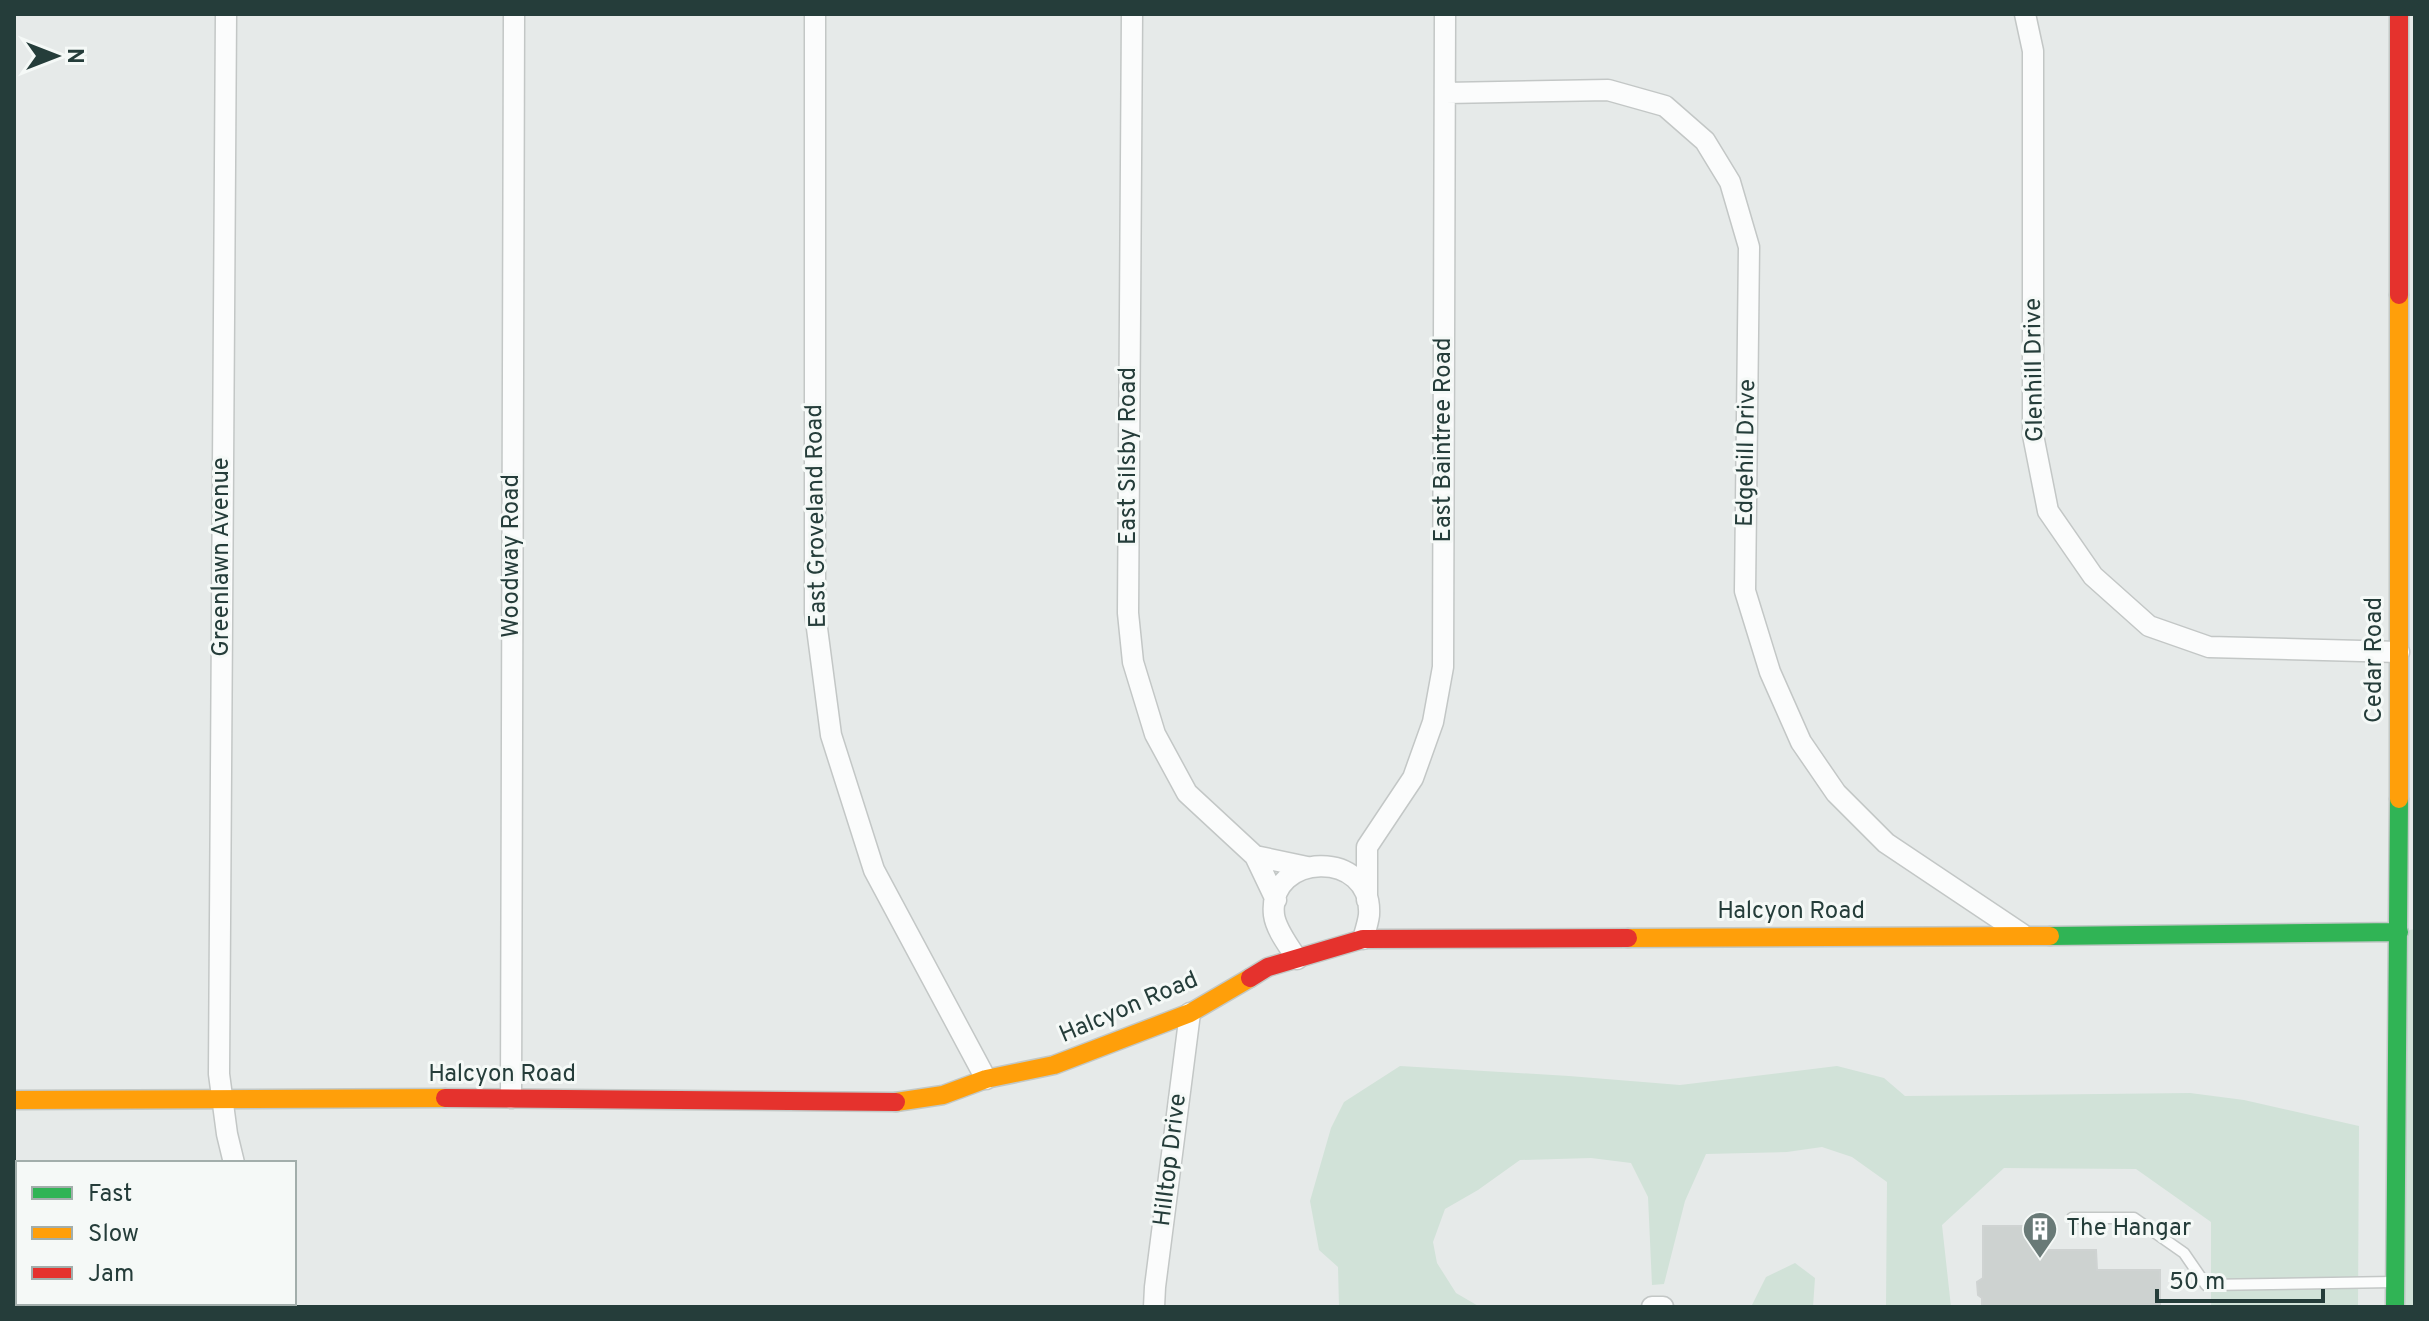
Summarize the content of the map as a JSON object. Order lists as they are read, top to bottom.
{
  "streets": {
    "street": [
      "Glenhill Drive",
      "East Baintree Road",
      "Edgehill Drive",
      "East Silsby Road",
      "East Groveland Road",
      "Woodway Road",
      "Greenlawn Avenue",
      "Cedar Road",
      "Halcyon Road",
      "Hilltop Drive"
    ]
  },
  "crossings": [
    ["Glenhill Drive", "Cedar Road"],
    ["East Baintree Road", "Edgehill Drive"],
    ["Edgehill Drive", "Halcyon Road"],
    ["East Silsby Road", "Halcyon Road"],
    ["East Groveland Road", "Halcyon Road"],
    ["Woodway Road", "Halcyon Road"],
    ["Greenlawn Avenue", "Halcyon Road"],
    ["Cedar Road", "Halcyon Road"],
    ["Halcyon Road", "Hilltop Drive"]
  ],
  "places": {
    "building": ["The Hangar"]
  },
  "legend": ["Fast", "Slow", "Jam"],
  "scale_bar": "50 m",
  "north": "right"
}
